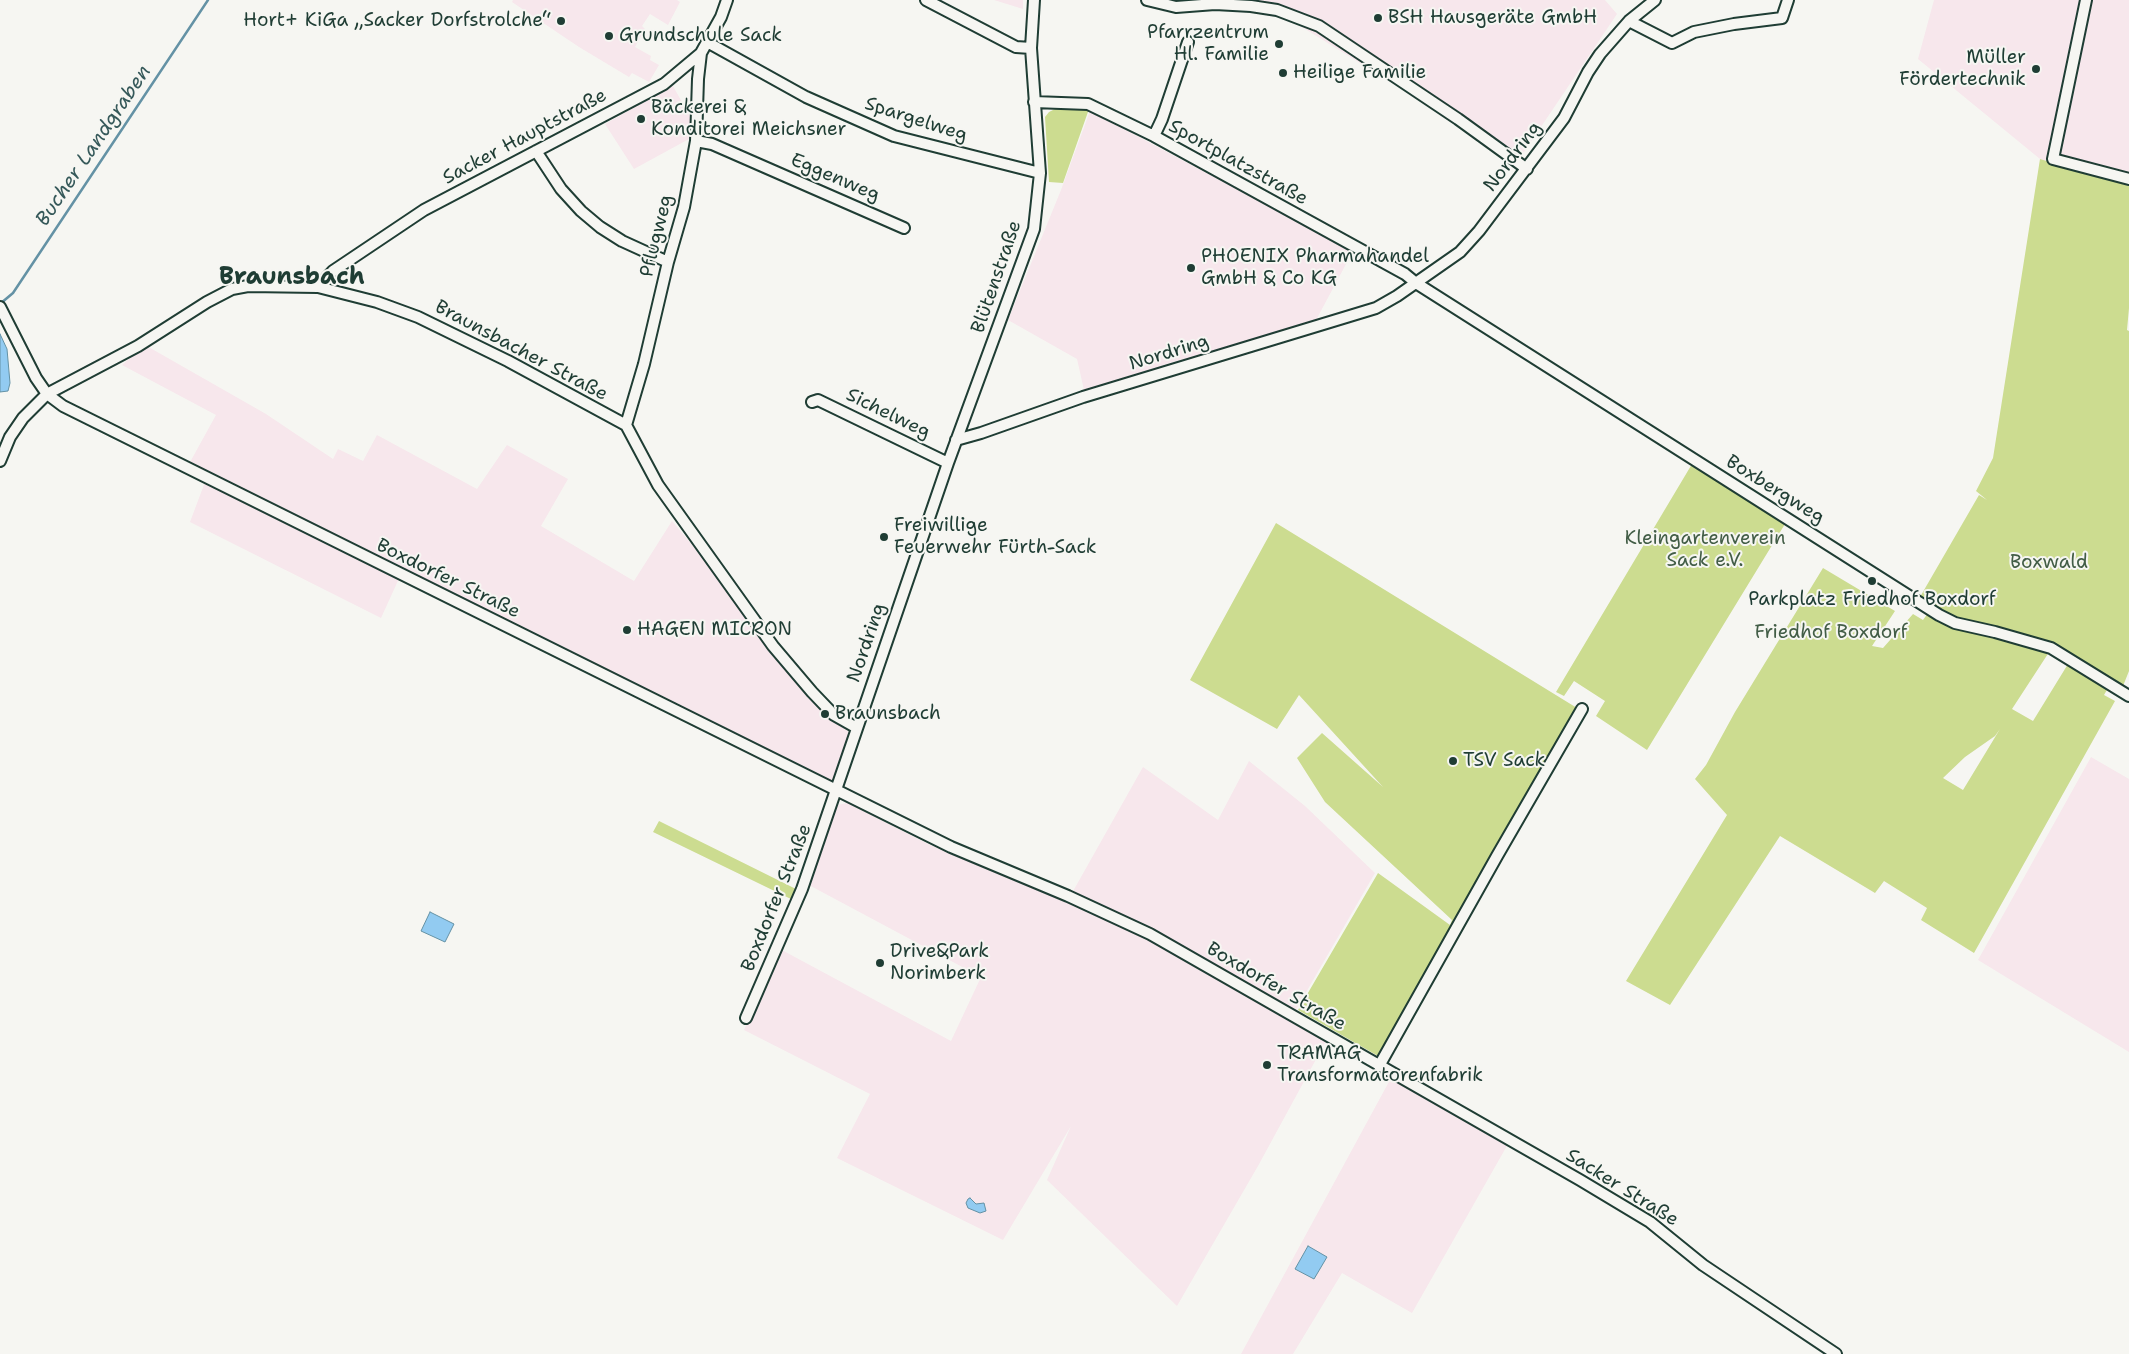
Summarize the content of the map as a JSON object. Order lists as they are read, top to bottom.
{
  "streets": {
    "street": [
      "Spargelweg",
      "Sacker Hauptstraße",
      "Nordring",
      "Sportplatzstraße",
      "Eggenweg",
      "Pflugweg",
      "Blütenstraße",
      "Braunsbacher Straße",
      "Sichelweg",
      "Boxbergweg",
      "Boxdorfer Straße",
      "Sacker Straße"
    ]
  },
  "crossings": [
    ["Spargelweg", "Sacker Hauptstraße"],
    ["Spargelweg", "Blütenstraße"],
    ["Sacker Hauptstraße", "Pflugweg"],
    ["Sacker Hauptstraße", "Braunsbacher Straße"],
    ["Nordring", "Sportplatzstraße"],
    ["Nordring", "Blütenstraße"],
    ["Nordring", "Sichelweg"],
    ["Nordring", "Boxbergweg"],
    ["Nordring", "Boxdorfer Straße"],
    ["Sportplatzstraße", "Blütenstraße"],
    ["Sportplatzstraße", "Boxbergweg"],
    ["Eggenweg", "Pflugweg"],
    ["Pflugweg", "Braunsbacher Straße"],
    ["Braunsbacher Straße", "Boxdorfer Straße"],
    ["Boxdorfer Straße", "Sacker Straße"]
  ],
  "districts": ["Braunsbach"],
  "water": ["Bucher Landgraben"],
  "parks": ["Kleingartenverein Sack e.V.", "Boxwald", "Friedhof Boxdorf"],
  "places": [
    "BSH Hausgeräte GmbH",
    "Hort+ KiGa „Sacker Dorfstrolche“",
    "Grundschule Sack",
    "Pfarrzentrum Hl. Familie",
    "Müller Fördertechnik",
    "Heilige Familie",
    "Bäckerei & Konditorei Meichsner",
    "PHOENIX Pharmahandel GmbH & Co KG",
    "Freiwillige Feuerwehr Fürth-Sack",
    "Parkplatz Friedhof Boxdorf",
    "HAGEN MICRON",
    "Braunsbach",
    "TSV Sack",
    "Drive&Park Norimberk",
    "TRAMAG Transformatorenfabrik"
  ]
}
